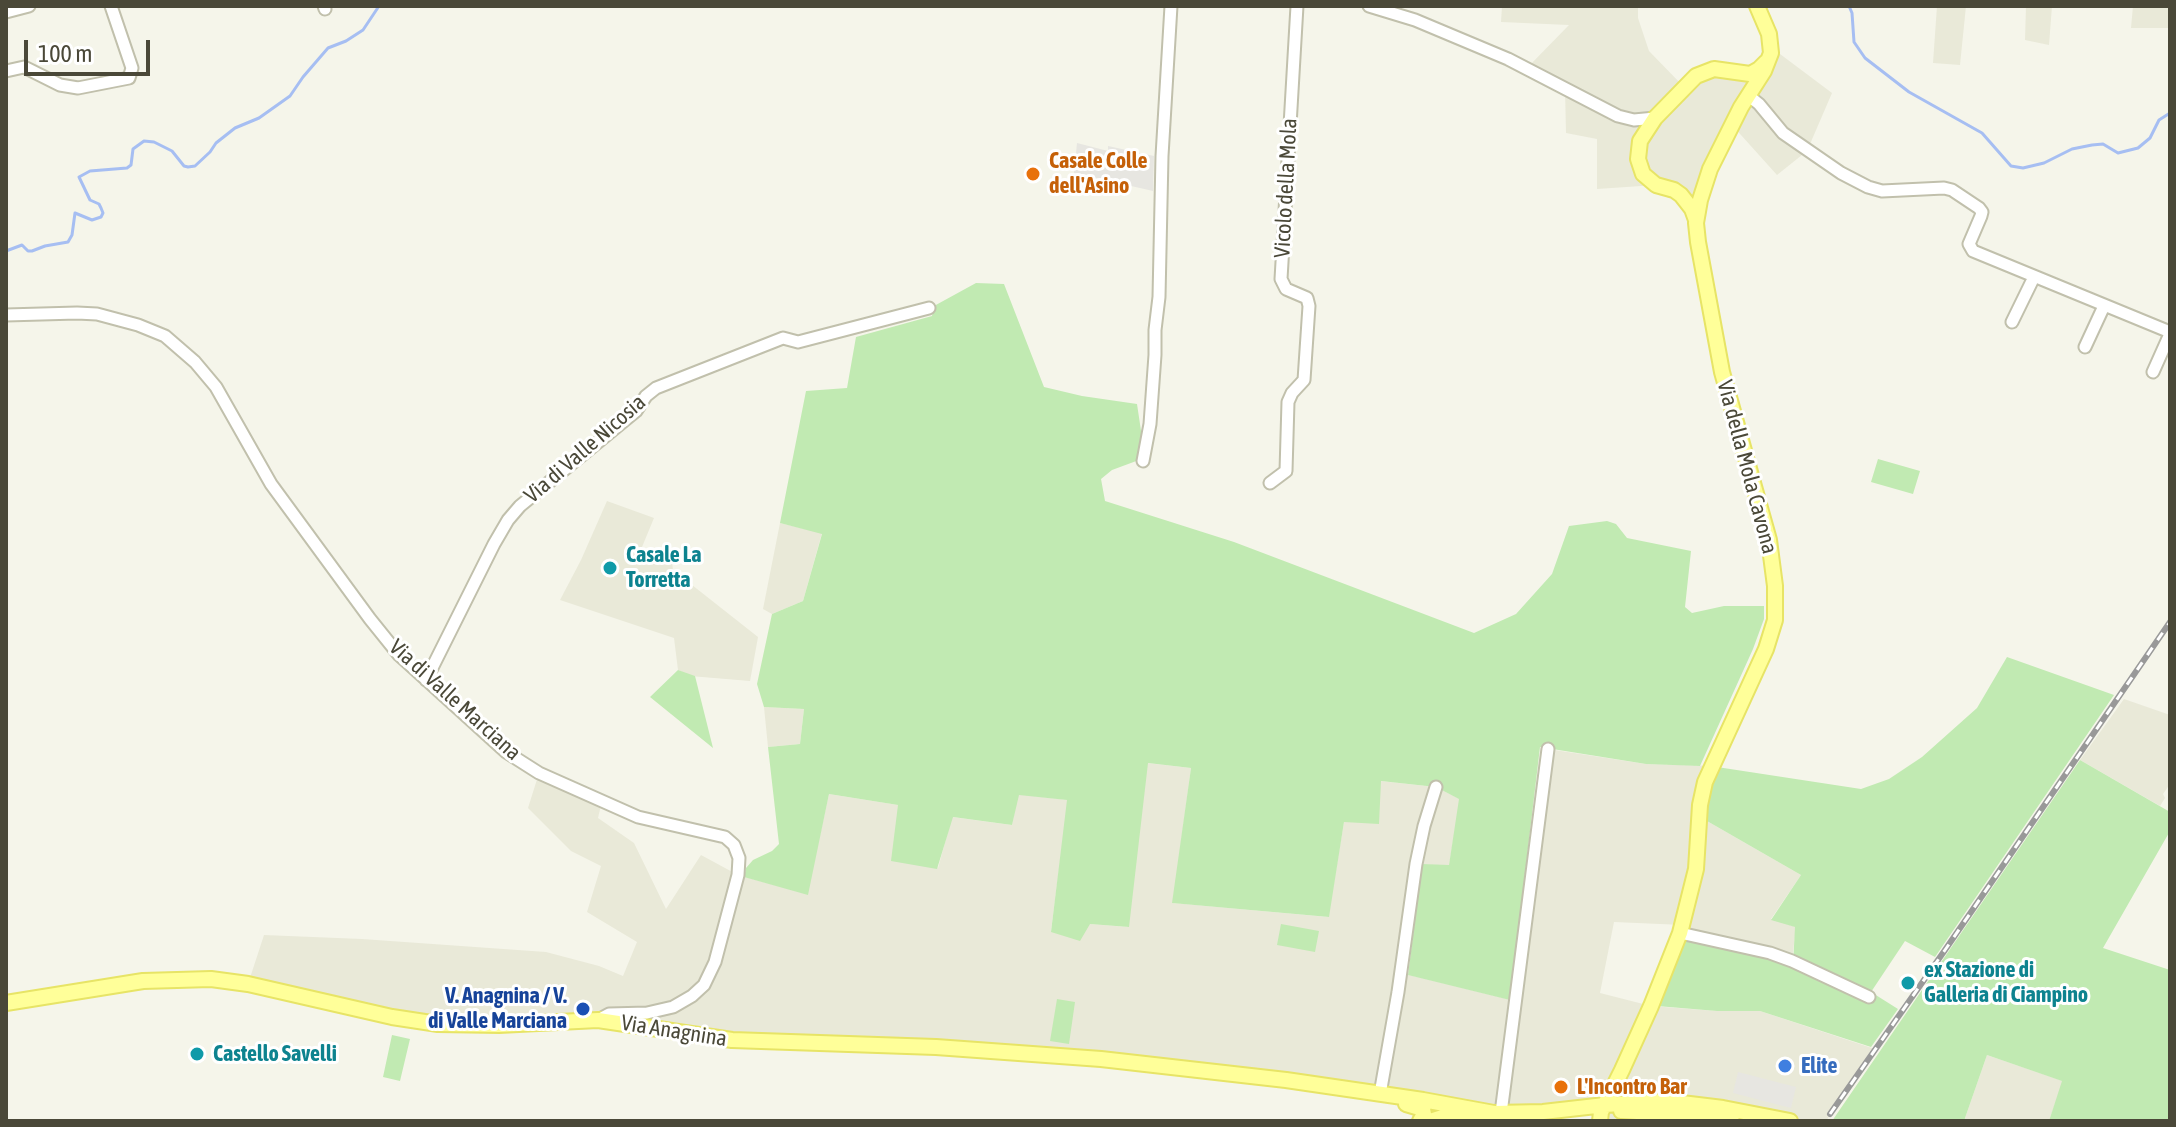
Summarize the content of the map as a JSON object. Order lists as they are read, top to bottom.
{
  "streets": {
    "main road": ["Via della Mola Cavona", "Via Anagnina"],
    "street": ["Vicolo della Mola", "Via di Valle Nicosia", "Via di Valle Marciana"]
  },
  "crossings": [
    ["Via di Valle Nicosia", "Via di Valle Marciana"],
    ["Via della Mola Cavona", "Via Anagnina"],
    ["Via di Valle Marciana", "Via Anagnina"]
  ],
  "places": [
    "Casale Colle dell'Asino",
    "Casale La Torretta",
    "ex Stazione di Galleria di Ciampino",
    "V. Anagnina / V. di Valle Marciana",
    "Castello Savelli",
    "Elite",
    "L'Incontro Bar"
  ],
  "scale_bar": "100 m"
}
